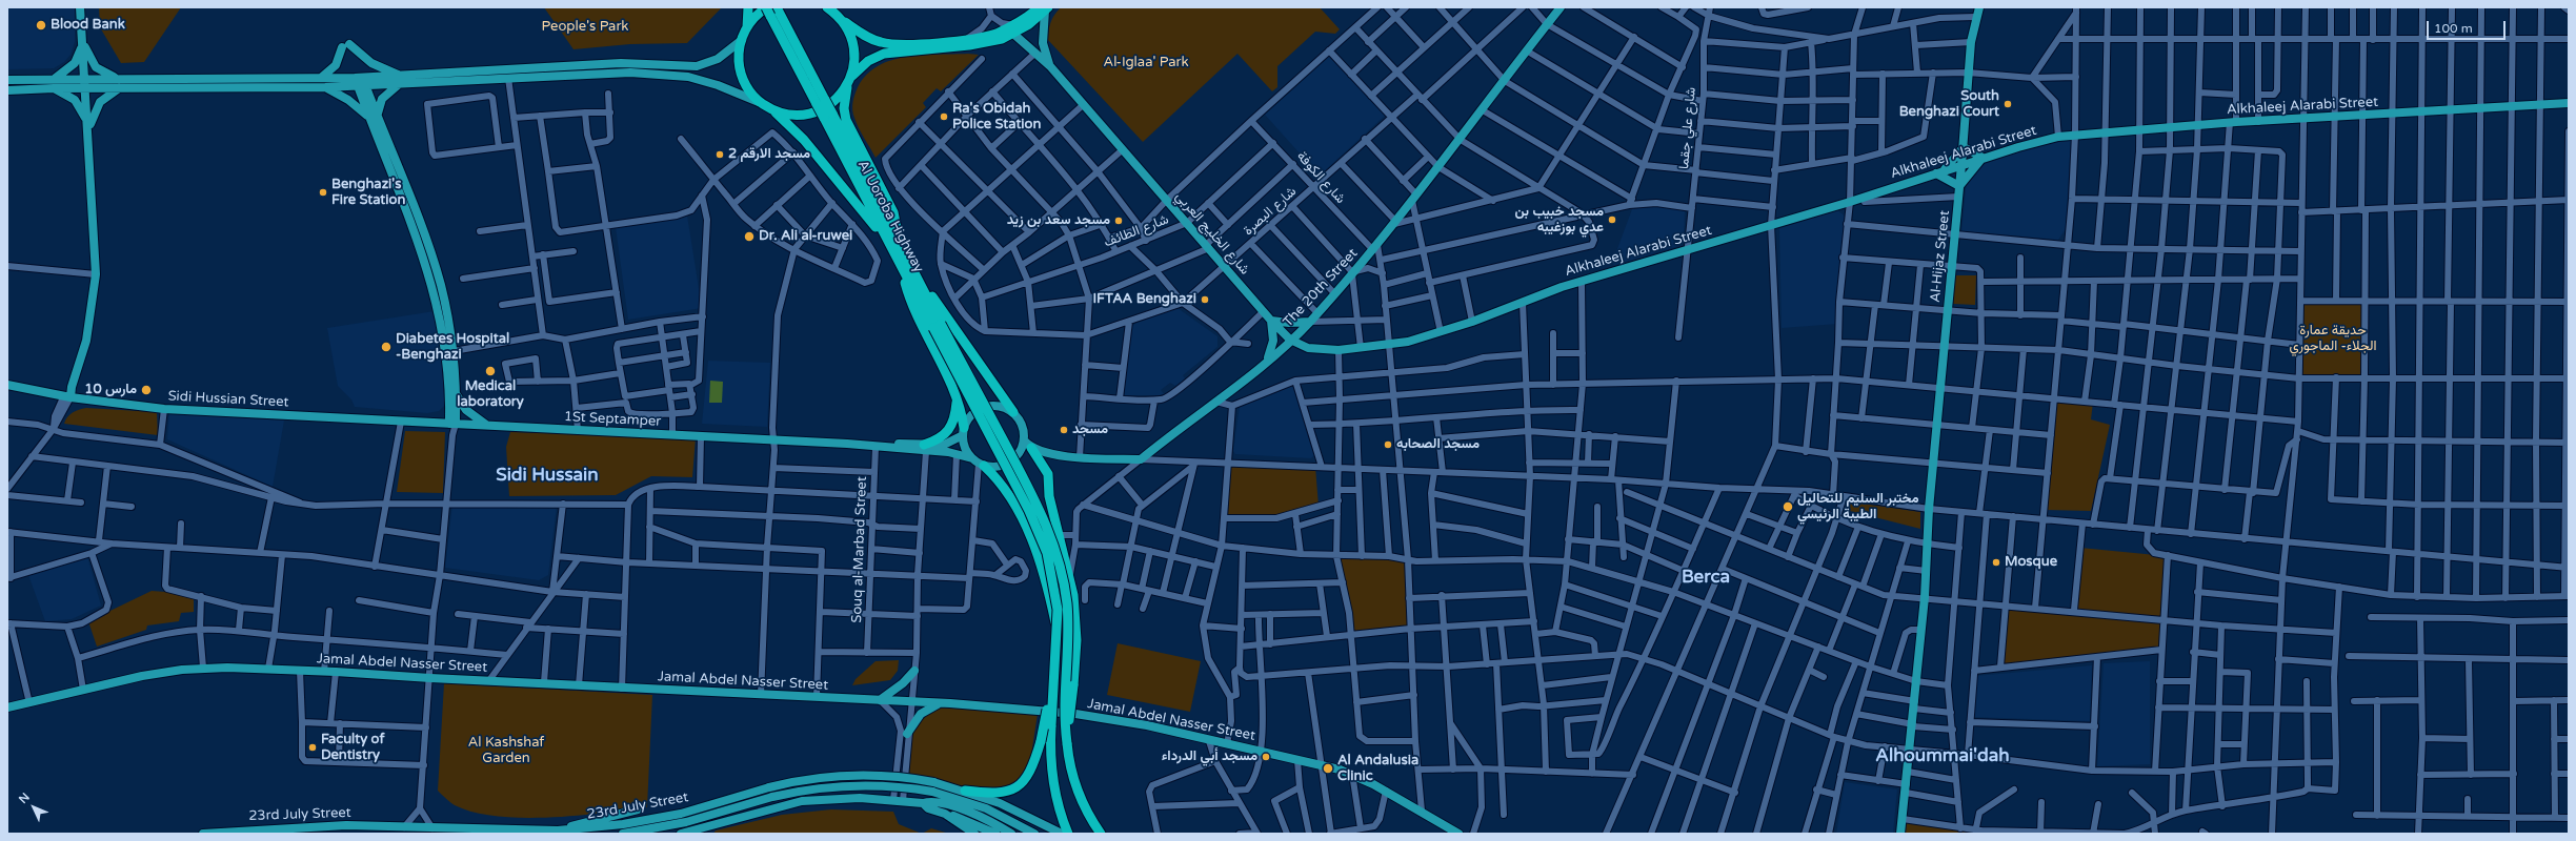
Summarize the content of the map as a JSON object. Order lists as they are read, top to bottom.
{
  "streets": {
    "highway": ["Al Uoroba Highway"],
    "main road": [
      "Alkhaleej Alarabi Street",
      "شارع الخليج العربي",
      "Al-Hijaz Street",
      "The 20th Street",
      "Sidi Hussian Street",
      "1St Septamper",
      "Jamal Abdel Nasser Street",
      "23rd July Street"
    ],
    "street": [
      "شارع علي جقما",
      "شارع الكوفة",
      "شارع البصرة",
      "شارع الطائف",
      "Souq al-Marbad Street"
    ]
  },
  "crossings": [
    ["Alkhaleej Alarabi Street", "شارع علي جقما"],
    ["Alkhaleej Alarabi Street", "شارع الخليج العربي"],
    ["Alkhaleej Alarabi Street", "Al-Hijaz Street"],
    ["شارع الكوفة", "شارع البصرة"],
    ["شارع الكوفة", "شارع الطائف"],
    ["شارع الكوفة", "The 20th Street"],
    ["شارع البصرة", "شارع الخليج العربي"],
    ["شارع الطائف", "شارع الخليج العربي"],
    ["شارع الخليج العربي", "The 20th Street"],
    ["Sidi Hussian Street", "1St Septamper"]
  ],
  "districts": ["Sidi Hussain", "Berca", "Alhoummai'dah"],
  "parks": [
    "People's Park",
    "Al-Iglaa' Park",
    "حديقة عمارة الجلاء- الماجوري",
    "Al Kashshaf Garden"
  ],
  "places": [
    "Blood Bank",
    "South Benghazi Court",
    "Ra's Obidah Police Station",
    "مسجد الارقم 2",
    "Benghazi's Fire Station",
    "مسجد خبيب بن عدي بوزغيبه",
    "مسجد سعد بن زيد",
    "Dr. Ali al-ruwei",
    "IFTAA Benghazi",
    "Diabetes Hospital -Benghazi",
    "Medical laboratory",
    "10 مارس",
    "مسجد",
    "مسجد الصحابه",
    "مختبر السليم للتحاليل الطيبة الرئيسي",
    "Mosque",
    "Faculty of Dentistry",
    "مسجد أبي الدرداء",
    "Al Andalusia Clinic"
  ],
  "scale_bar": "100 m",
  "north": "top left"
}
